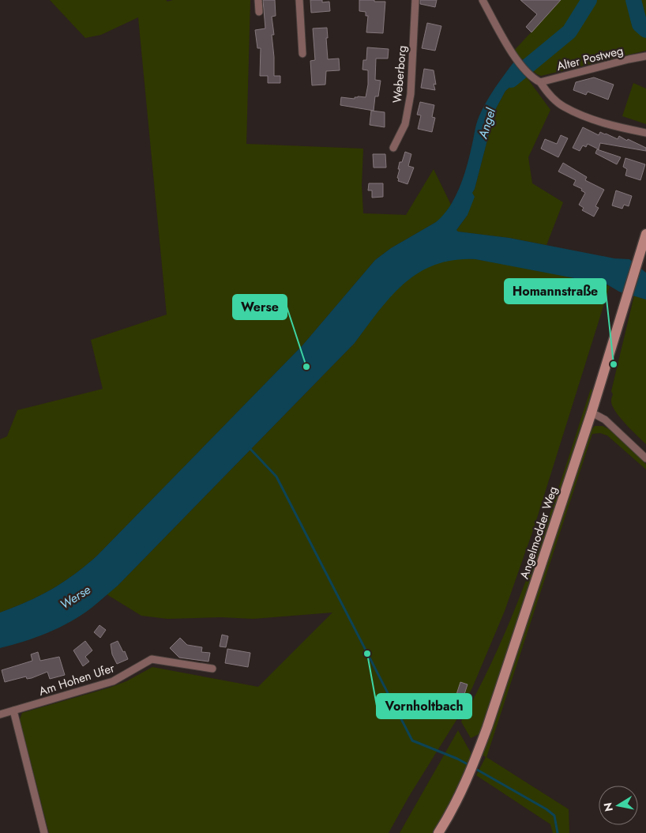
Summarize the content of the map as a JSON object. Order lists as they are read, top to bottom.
{
  "streets": {
    "street": [
      "Alter Postweg",
      "Weberborg",
      "Angelmodder Weg",
      "Am Hohen Ufer"
    ]
  },
  "water": ["Angel", "Werse"],
  "places": ["Homannstraße", "Werse", "Vornholtbach"],
  "north": "left"
}
